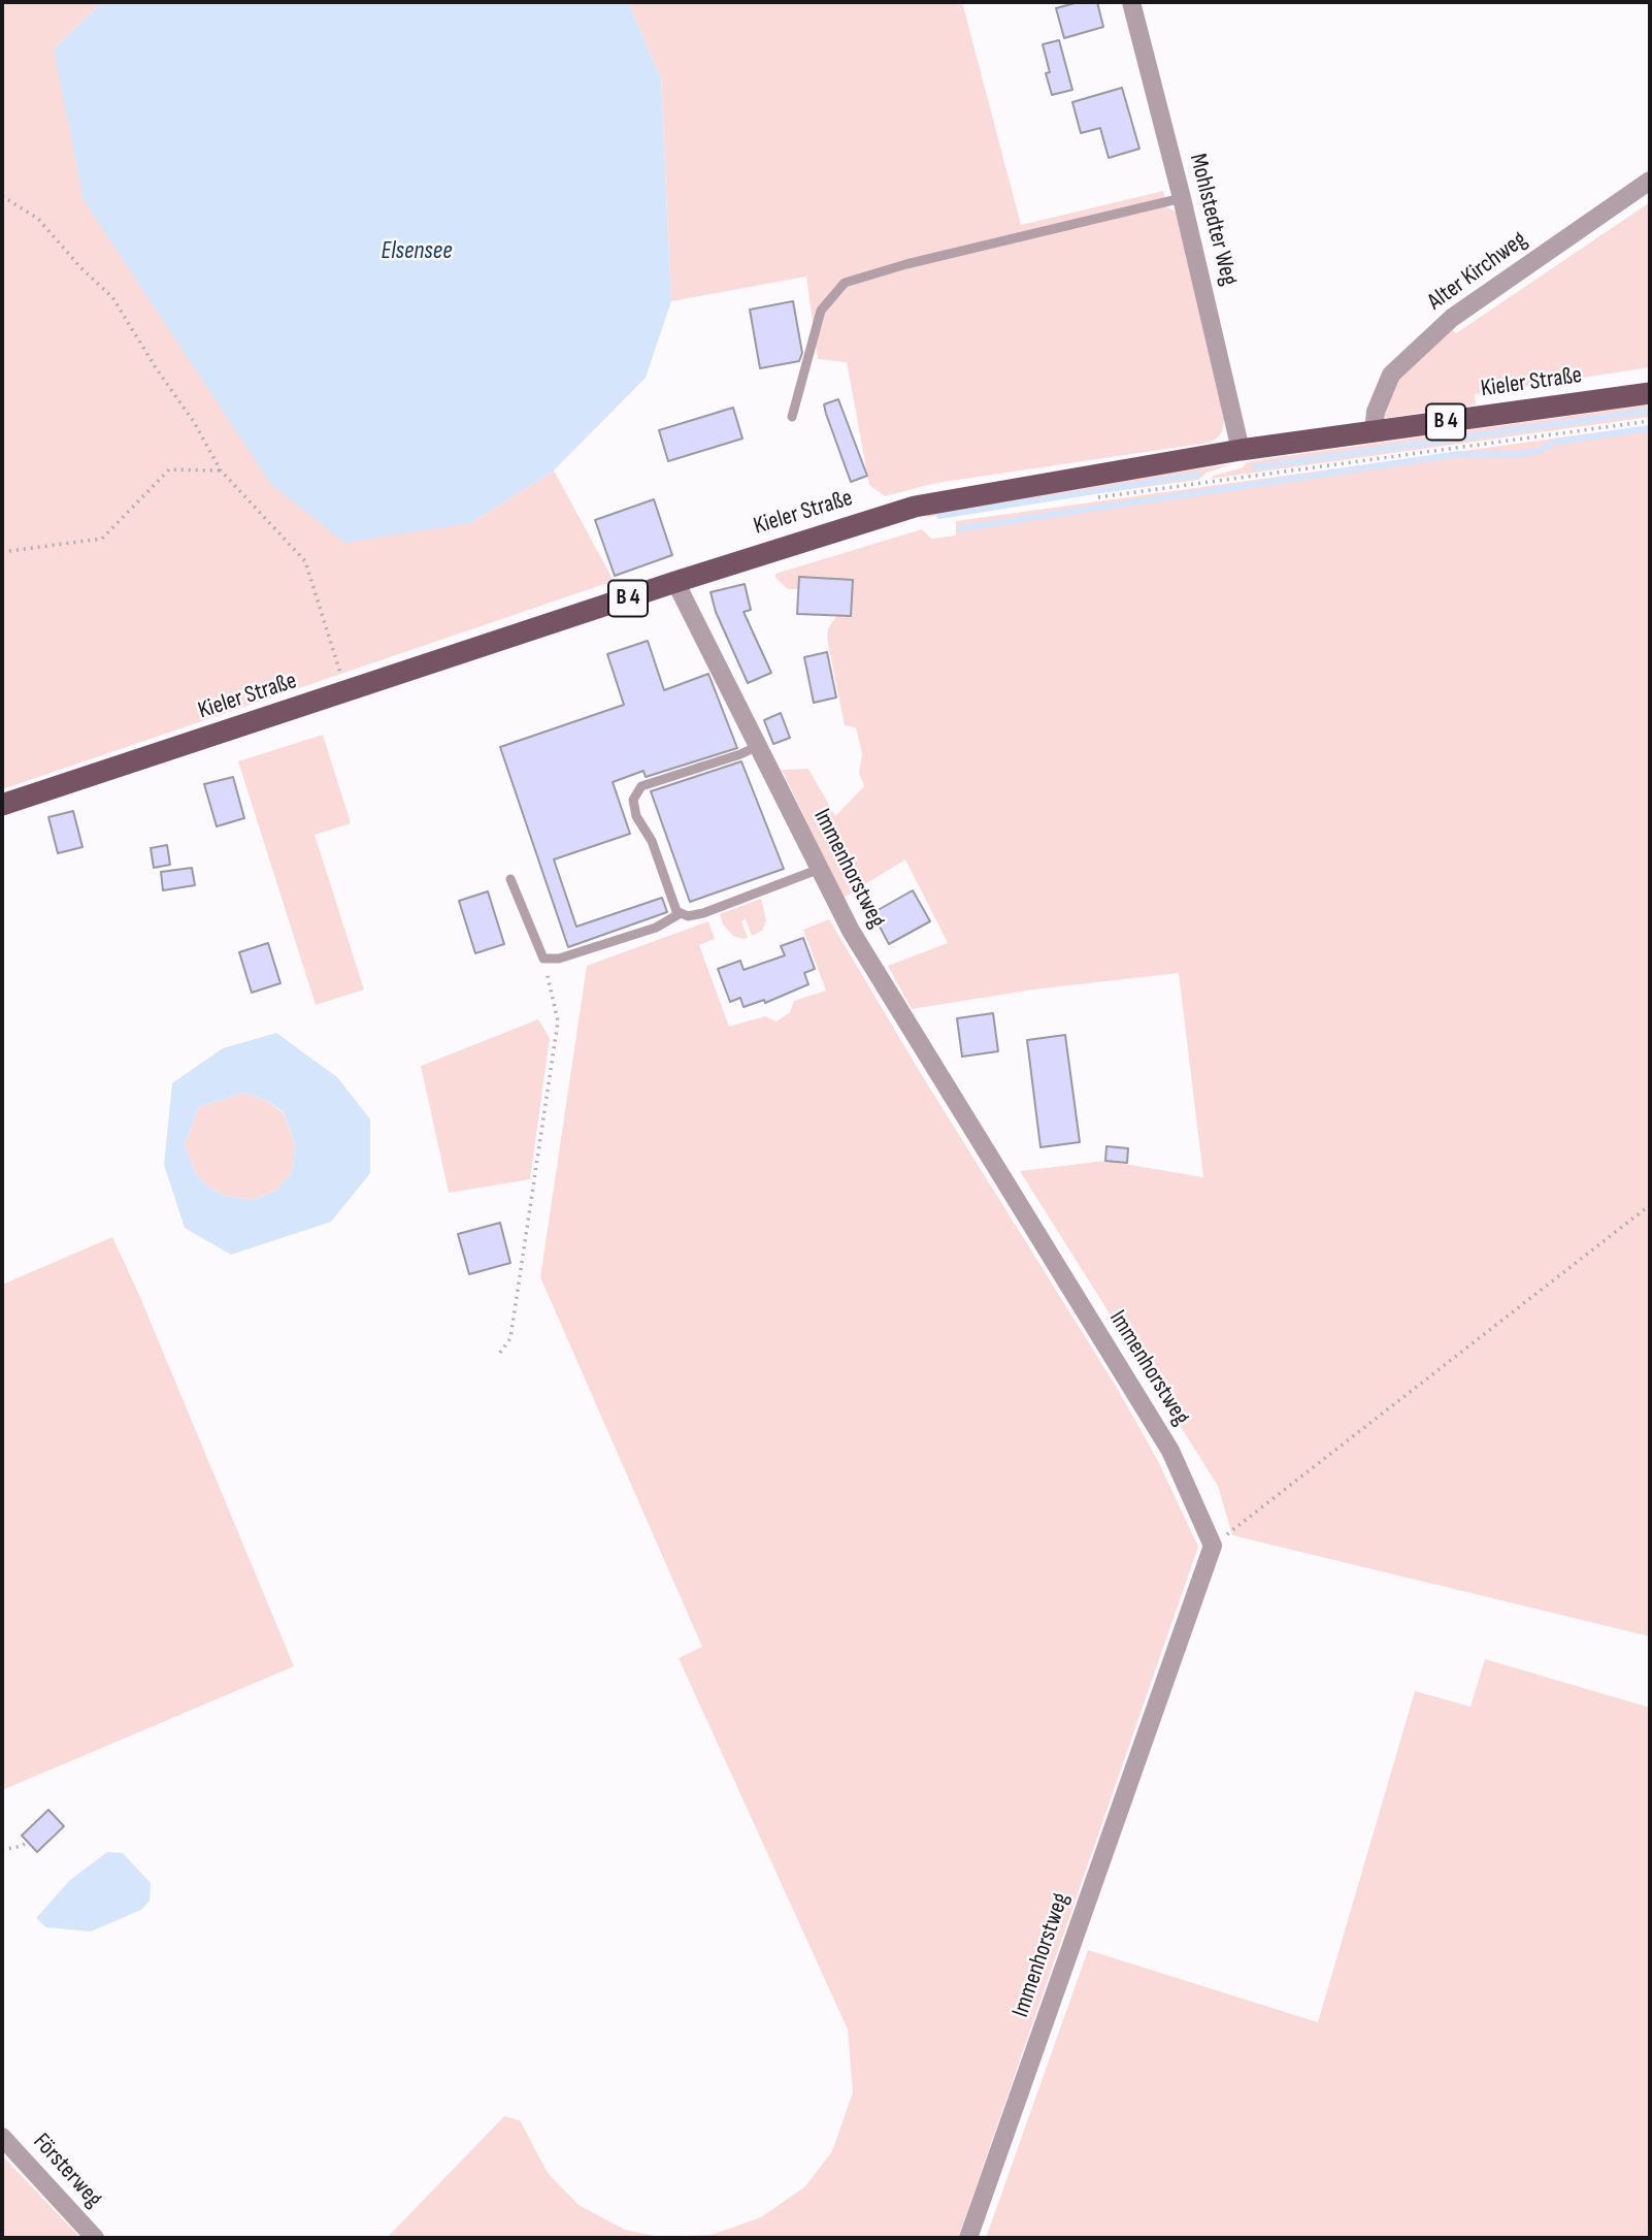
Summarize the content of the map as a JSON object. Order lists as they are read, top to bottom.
{
  "streets": {
    "main road": ["Kieler Straße", "B 4"],
    "street": [
      "Mohlstedter Weg",
      "Alter Kirchweg",
      "Immenhorstweg",
      "Försterweg"
    ]
  },
  "crossings": [
    ["Mohlstedter Weg", "Kieler Straße"],
    ["Alter Kirchweg", "Kieler Straße"],
    ["Kieler Straße", "Immenhorstweg"]
  ],
  "water": ["Elsensee"]
}
